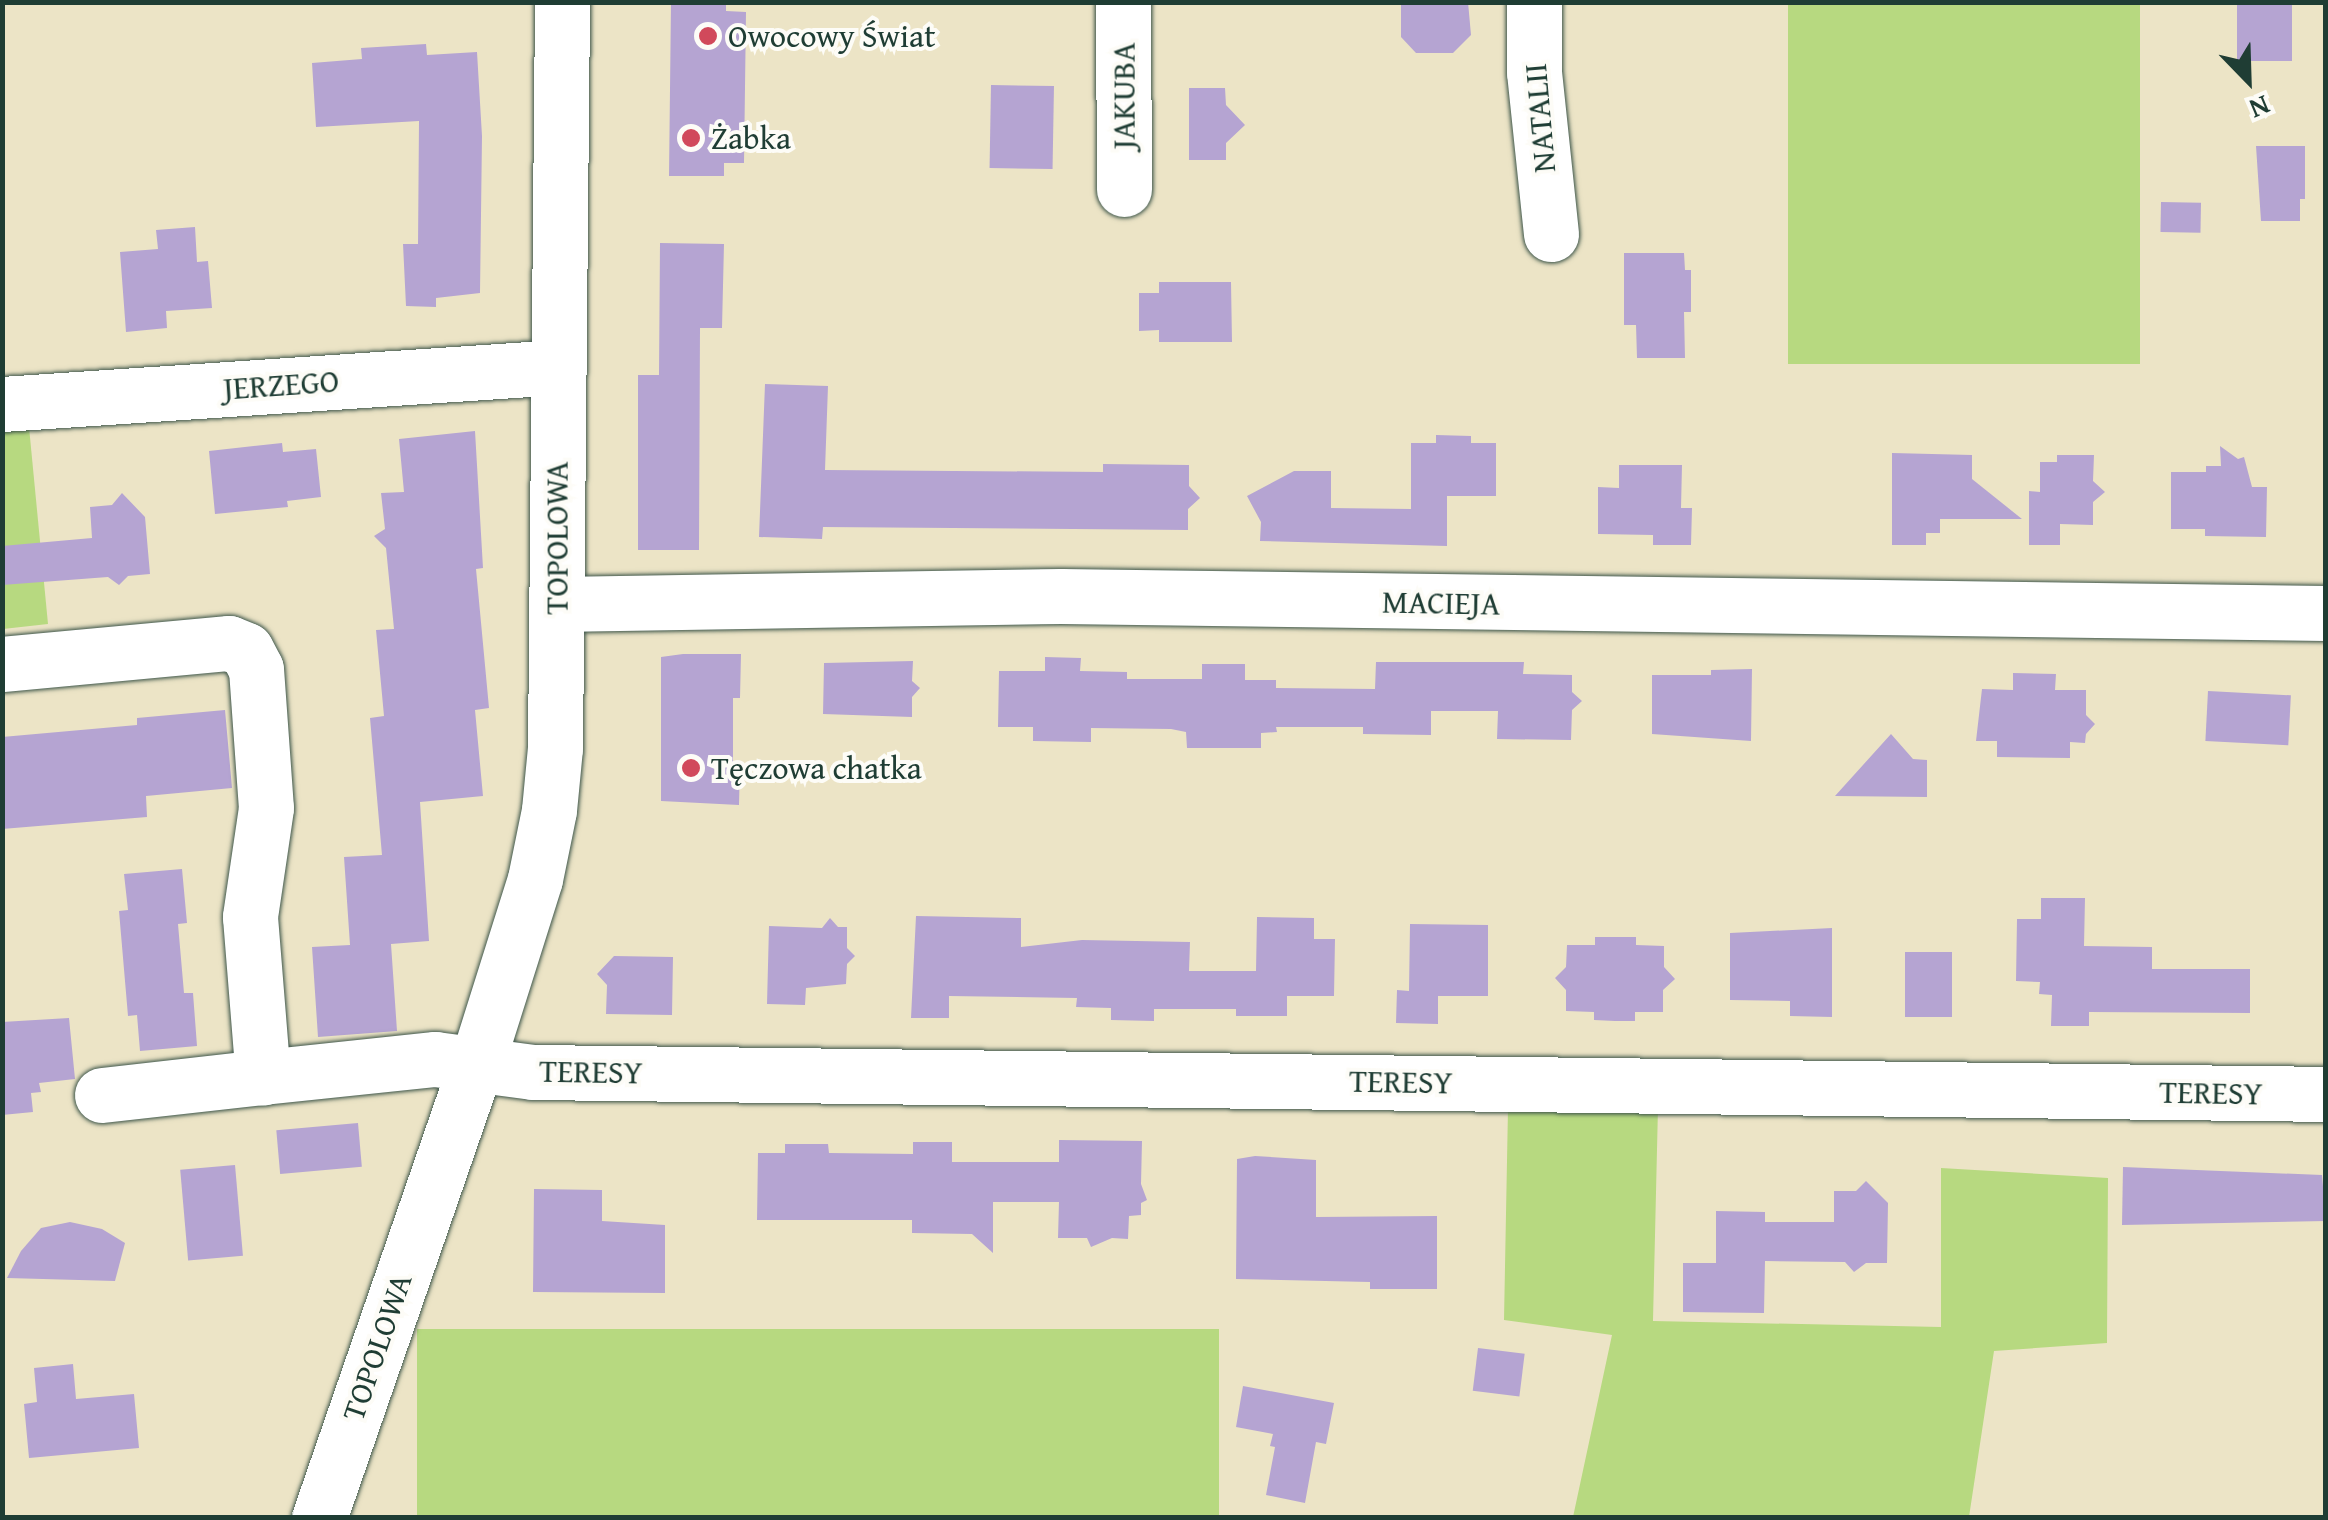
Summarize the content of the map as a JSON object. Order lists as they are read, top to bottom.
{
  "streets": {
    "street": [
      "JAKUBA",
      "NATALII",
      "JERZEGO",
      "TOPOLOWA",
      "MACIEJA",
      "TERESY"
    ]
  },
  "crossings": [
    ["JERZEGO", "TOPOLOWA"],
    ["TOPOLOWA", "MACIEJA"],
    ["TOPOLOWA", "TERESY"]
  ],
  "places": ["Owocowy Świat", "Żabka", "Tęczowa chatka"],
  "north": "bottom right"
}
